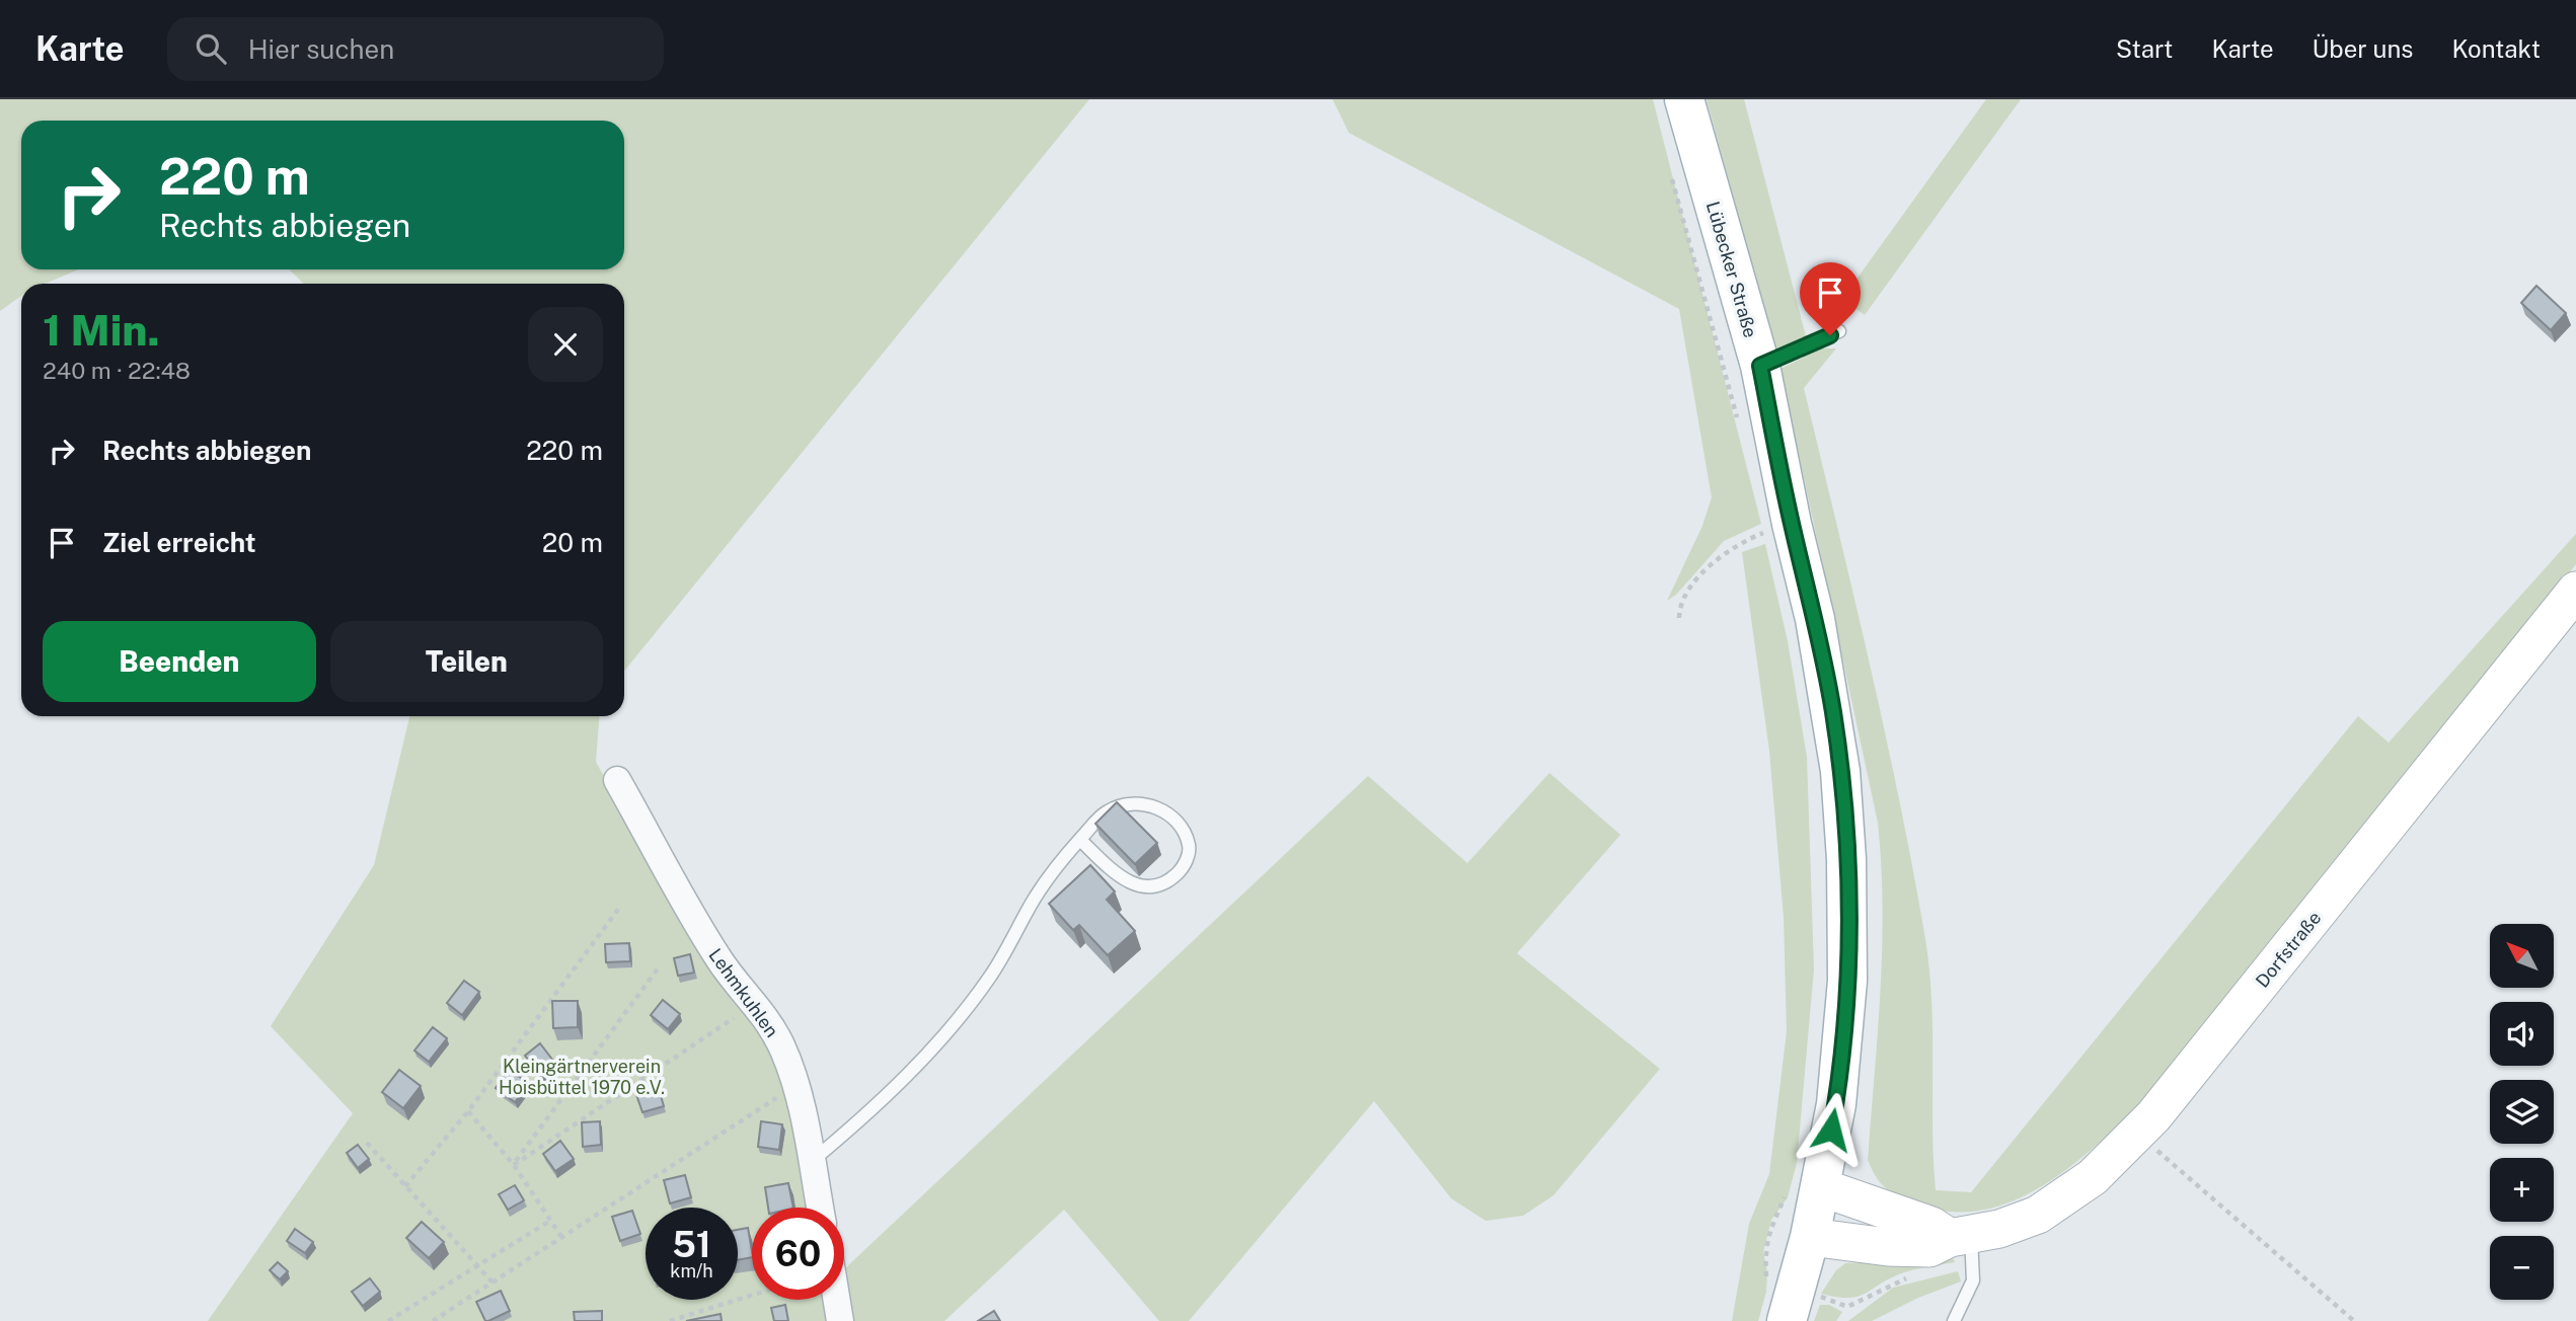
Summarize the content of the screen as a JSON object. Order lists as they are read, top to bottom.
{
  "streets": {
    "main road": ["Lübecker Straße"],
    "street": ["Dorfstraße", "Lehmkuhlen"]
  },
  "crossings": [
    ["Lübecker Straße", "Dorfstraße"]
  ],
  "parks": ["Kleingärtnerverein Hoisbüttel 1970 e.V."],
  "north": "top left",
  "page": {
    "header": "Karte",
    "search": "Hier suchen",
    "nav": [
      "Start",
      "Karte",
      "Über uns",
      "Kontakt"
    ],
    "turn": ["220 m", "Rechts abbiegen"],
    "heading": ["1 Min.", "240 m · 22:48"],
    "list": [
      {
        "name": "Rechts abbiegen",
        "value": "220 m"
      },
      {
        "name": "Ziel erreicht",
        "value": "20 m"
      }
    ],
    "buttons": ["Beenden", "Teilen"],
    "map_buttons": ["+", "−"],
    "speed": "51 km/h",
    "limit": "60"
  }
}
